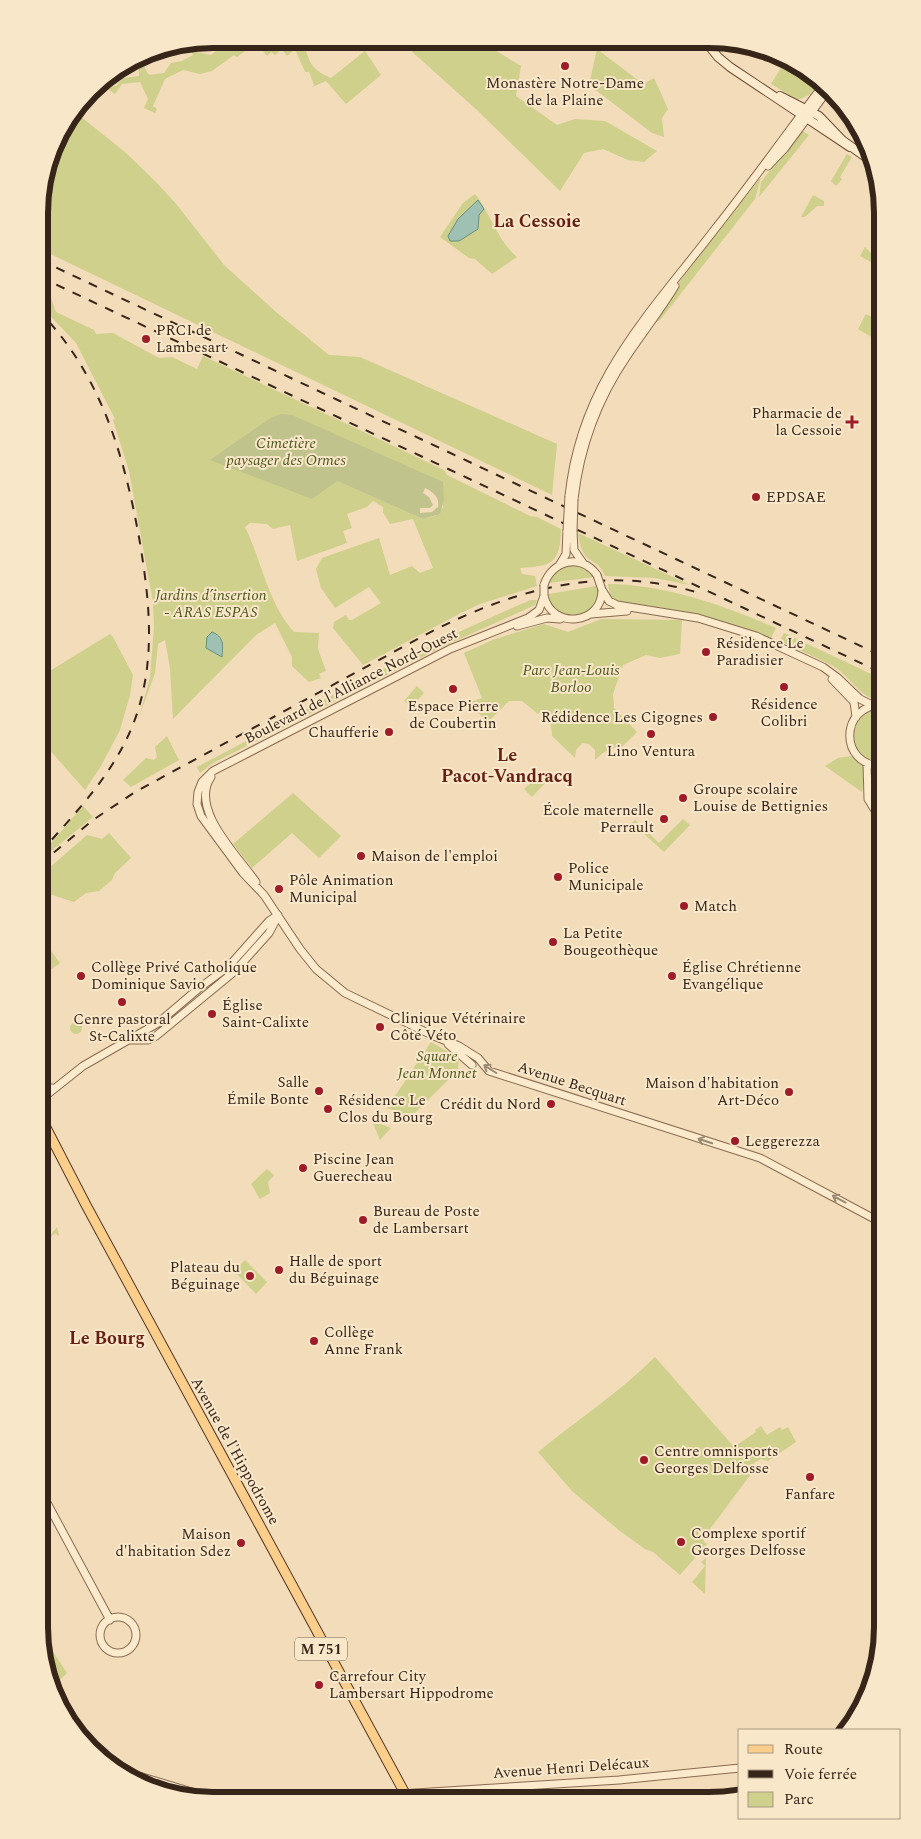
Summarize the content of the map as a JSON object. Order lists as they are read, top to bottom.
{
  "streets": {
    "main road": ["Avenue de l'Hippodrome", "M 751"],
    "street": ["Boulevard de l'Alliance Nord-Ouest", "Avenue Becquart", "Avenue Henri Delécaux"]
  },
  "one_way": ["Avenue Becquart"],
  "districts": ["La Cessoie", "Le Pacot-Vandracq", "Le Bourg"],
  "parks": [
    "Cimetière paysager des Ormes",
    "Jardins d’insertion - ARAS ESPAS",
    "Parc Jean-Louis Borloo",
    "Square Jean Monnet"
  ],
  "places": {
    "other": [
      "Monastère Notre-Dame de la Plaine",
      "PRCI de Lambesart",
      "EPDSAE",
      "Résidence Le Paradisier",
      "Résidence Colibri",
      "Espace Pierre de Coubertin",
      "Rédidence Les Cigognes",
      "Chaufferie",
      "Lino Ventura",
      "Groupe scolaire Louise de Bettignies",
      "École maternelle Perrault",
      "Maison de l'emploi",
      "Police Municipale",
      "Pôle Animation Municipal",
      "Match",
      "La Petite Bougeothèque",
      "Collège Privé Catholique Dominique Savio",
      "Église Chrétienne Evangélique",
      "Cenre pastoral St-Calixte",
      "Église Saint-Calixte",
      "Clinique Vétérinaire Côté Véto",
      "Salle Émile Bonte",
      "Maison d'habitation Art-Déco",
      "Crédit du Nord",
      "Résidence Le Clos du Bourg",
      "Leggerezza",
      "Piscine Jean Guerecheau",
      "Bureau de Poste de Lambersart",
      "Halle de sport du Béguinage",
      "Plateau du Béguinage",
      "Collège Anne Frank",
      "Centre omnisports Georges Delfosse",
      "Fanfare",
      "Complexe sportif Georges Delfosse",
      "Maison d'habitation Sdez",
      "Carrefour City Lambersart Hippodrome"
    ],
    "health": ["Pharmacie de la Cessoie"]
  },
  "legend": ["Route", "Voie ferrée", "Parc"]
}
